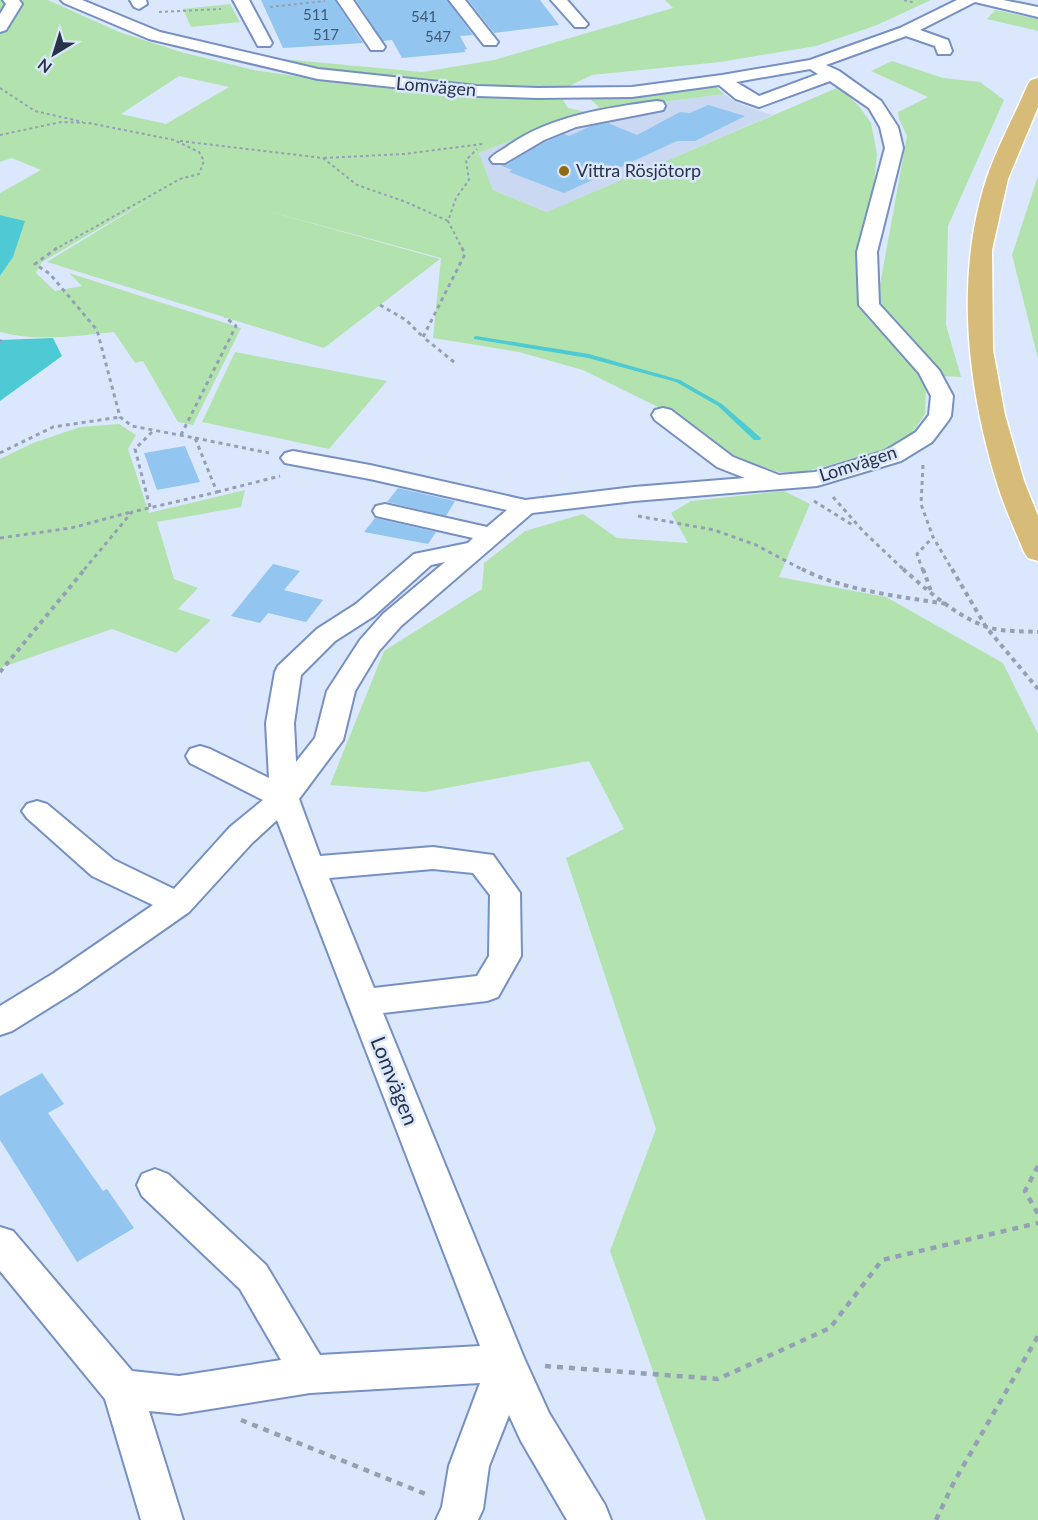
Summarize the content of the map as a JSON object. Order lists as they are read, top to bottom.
{
  "streets": {
    "street": ["Lomvägen"]
  },
  "places": ["Vittra Rösjötorp"],
  "house_numbers": [
    "511",
    "541",
    "517",
    "547"
  ],
  "north": "bottom left"
}
